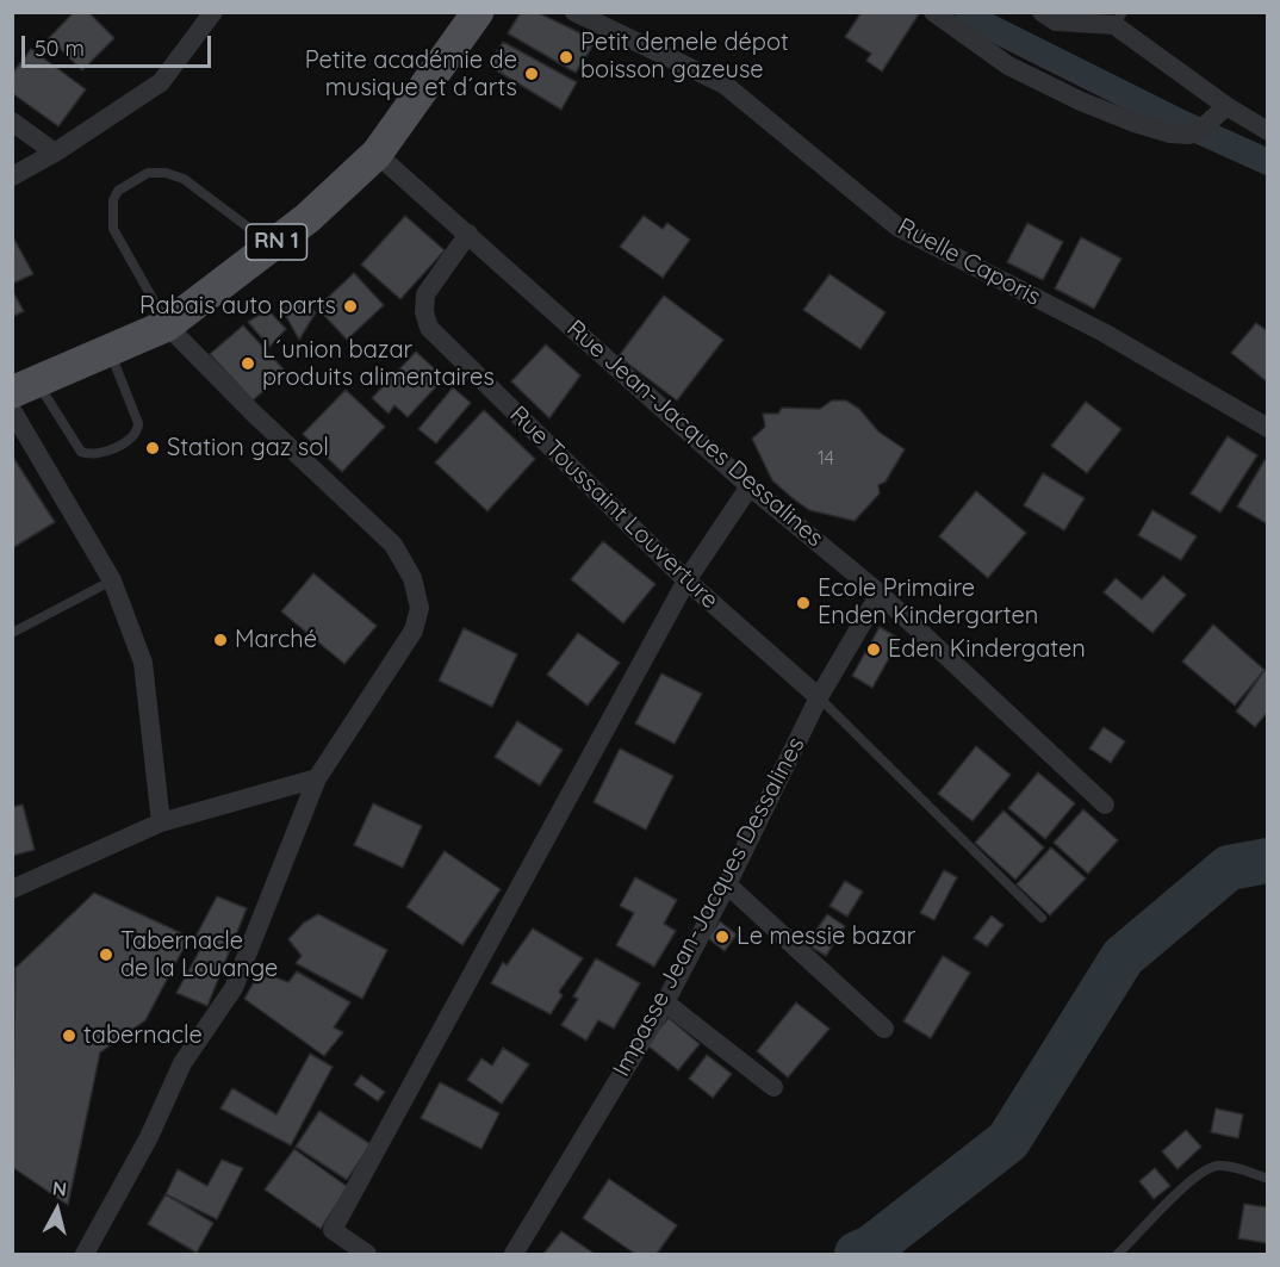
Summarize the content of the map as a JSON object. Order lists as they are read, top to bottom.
{
  "streets": {
    "main road": ["RN 1"],
    "street": [
      "Ruelle Caporis",
      "Rue Jean-Jacques Dessalines",
      "Rue Toussaint Louverture",
      "Impasse Jean-Jacques Dessalines"
    ]
  },
  "crossings": [
    ["RN 1", "Rue Jean-Jacques Dessalines"],
    ["Rue Jean-Jacques Dessalines", "Rue Toussaint Louverture"],
    ["Rue Jean-Jacques Dessalines", "Impasse Jean-Jacques Dessalines"],
    ["Rue Toussaint Louverture", "Impasse Jean-Jacques Dessalines"]
  ],
  "places": [
    "Petit demele dépot boisson gazeuse",
    "Petite académie de musique et d´arts",
    "Rabais auto parts",
    "L´union bazar produits alimentaires",
    "Station gaz sol",
    "Ecole Primaire Enden Kindergarten",
    "Marché",
    "Eden Kindergaten",
    "Le messie bazar",
    "Tabernacle de la Louange",
    "tabernacle"
  ],
  "house_numbers": ["14"],
  "scale_bar": "50 m",
  "north": "top"
}
